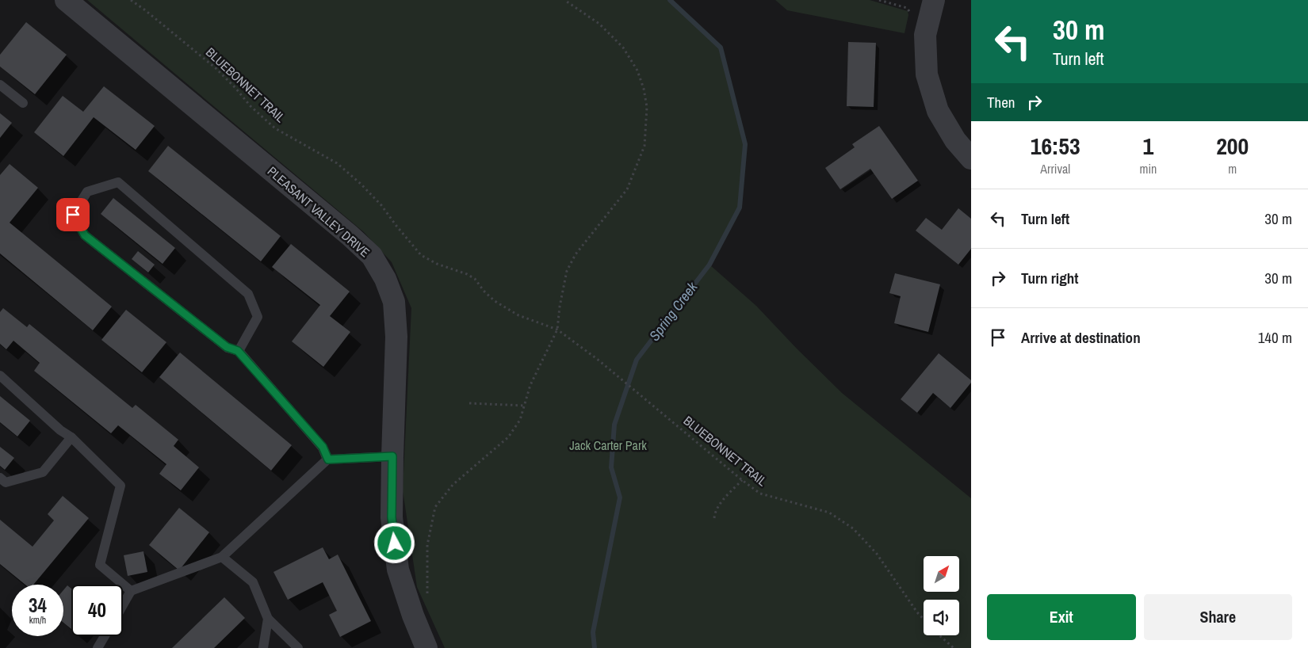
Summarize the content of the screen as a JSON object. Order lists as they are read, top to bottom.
{
  "streets": {
    "street": ["PLEASANT VALLEY DRIVE"],
    "path": ["BLUEBONNET TRAIL"]
  },
  "water": ["Spring Creek"],
  "parks": ["Jack Carter Park"],
  "north": "top right",
  "page": {
    "turn": ["30 m", "Turn left"],
    "then": "Then",
    "eta": [
      "16:53",
      "Arrival",
      "1",
      "min",
      "200",
      "m"
    ],
    "list": [
      {
        "name": "Turn left",
        "value": "30 m"
      },
      {
        "name": "Turn right",
        "value": "30 m"
      },
      {
        "name": "Arrive at destination",
        "value": "140 m"
      }
    ],
    "speed": "34 km/h",
    "limit": "40",
    "buttons": ["Exit", "Share"]
  }
}
